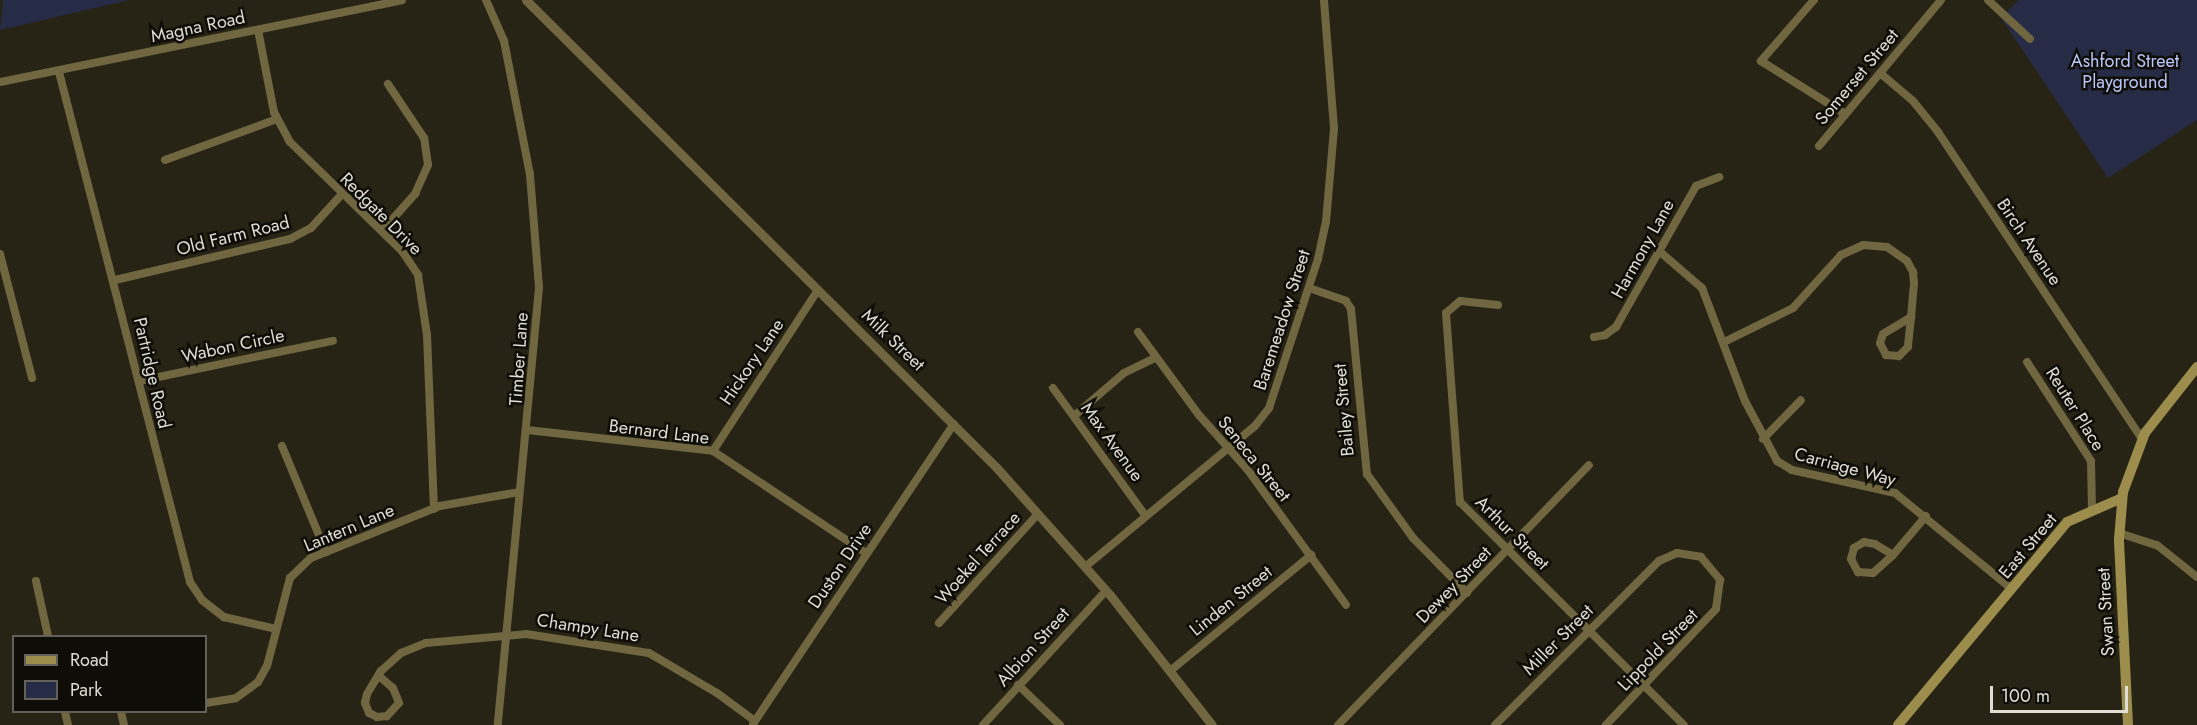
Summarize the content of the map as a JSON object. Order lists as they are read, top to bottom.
{
  "streets": {
    "main road": ["East Street", "Swan Street"],
    "street": [
      "Magna Road",
      "Somerset Street",
      "Redgate Drive",
      "Old Farm Road",
      "Birch Avenue",
      "Harmony Lane",
      "Baremeadow Street",
      "Milk Street",
      "Wabon Circle",
      "Timber Lane",
      "Hickory Lane",
      "Partridge Road",
      "Reuter Place",
      "Bailey Street",
      "Bernard Lane",
      "Max Avenue",
      "Seneca Street",
      "Carriage Way",
      "Lantern Lane",
      "Arthur Street",
      "Woekel Terrace",
      "Duston Drive",
      "Dewey Street",
      "Linden Street",
      "Champy Lane",
      "Miller Street",
      "Albion Street",
      "Lippold Street"
    ]
  },
  "crossings": [
    ["Magna Road", "Redgate Drive"],
    ["Magna Road", "Partridge Road"],
    ["Somerset Street", "Birch Avenue"],
    ["Redgate Drive", "Old Farm Road"],
    ["Redgate Drive", "Lantern Lane"],
    ["Old Farm Road", "Partridge Road"],
    ["Harmony Lane", "Carriage Way"],
    ["Baremeadow Street", "Milk Street"],
    ["Baremeadow Street", "Bailey Street"],
    ["Baremeadow Street", "Max Avenue"],
    ["Baremeadow Street", "Seneca Street"],
    ["Milk Street", "Hickory Lane"],
    ["Milk Street", "Woekel Terrace"],
    ["Milk Street", "Duston Drive"],
    ["Milk Street", "Linden Street"],
    ["Milk Street", "Albion Street"],
    ["Wabon Circle", "Partridge Road"],
    ["Timber Lane", "Bernard Lane"],
    ["Timber Lane", "Lantern Lane"],
    ["Timber Lane", "Champy Lane"],
    ["Hickory Lane", "Bernard Lane"],
    ["Partridge Road", "Lantern Lane"],
    ["Reuter Place", "East Street"],
    ["Bailey Street", "Dewey Street"],
    ["Bernard Lane", "Duston Drive"],
    ["Seneca Street", "Linden Street"],
    ["Carriage Way", "East Street"],
    ["Arthur Street", "Dewey Street"],
    ["Arthur Street", "Miller Street"],
    ["Arthur Street", "Lippold Street"],
    ["East Street", "Swan Street"],
    ["Duston Drive", "Champy Lane"],
    ["Miller Street", "Lippold Street"]
  ],
  "parks": ["Ashford Street Playground"],
  "legend": ["Road", "Park"],
  "scale_bar": "100 m"
}
